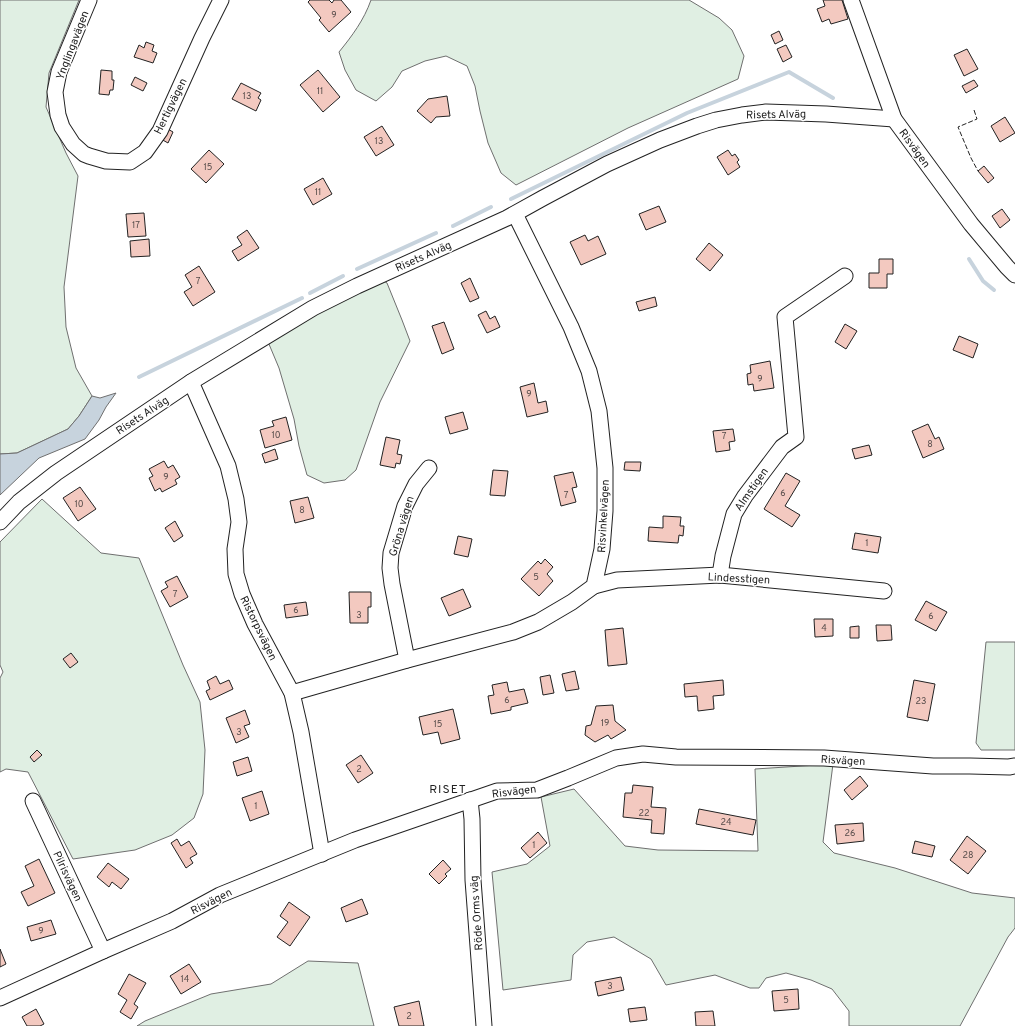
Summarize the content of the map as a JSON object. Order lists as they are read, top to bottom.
{
  "streets": {
    "street": [
      "Ynglingavägen",
      "Hertigvägen",
      "Risets Alväg",
      "Risvägen",
      "Almstigen",
      "Risvinkelvägen",
      "Gröna vägen",
      "Lindesstigen",
      "Ristorpsvägen",
      "Pilrisvägen",
      "Röde Orms väg"
    ]
  },
  "crossings": [
    ["Ynglingavägen", "Hertigvägen"],
    ["Risets Alväg", "Risvägen"],
    ["Risets Alväg", "Risvinkelvägen"],
    ["Risets Alväg", "Ristorpsvägen"],
    ["Risvägen", "Ristorpsvägen"],
    ["Risvägen", "Pilrisvägen"],
    ["Risvägen", "Röde Orms väg"],
    ["Almstigen", "Lindesstigen"],
    ["Risvinkelvägen", "Lindesstigen"]
  ],
  "districts": ["RISET"],
  "house_numbers": [
    "9",
    "11",
    "13",
    "13",
    "15",
    "11",
    "17",
    "7",
    "9",
    "9",
    "10",
    "7",
    "8",
    "9",
    "6",
    "7",
    "10",
    "8",
    "1",
    "5",
    "7",
    "6",
    "3",
    "6",
    "4",
    "6",
    "23",
    "19",
    "15",
    "3",
    "2",
    "1",
    "22",
    "24",
    "26",
    "1",
    "28",
    "9",
    "14",
    "3",
    "5",
    "2"
  ]
}
